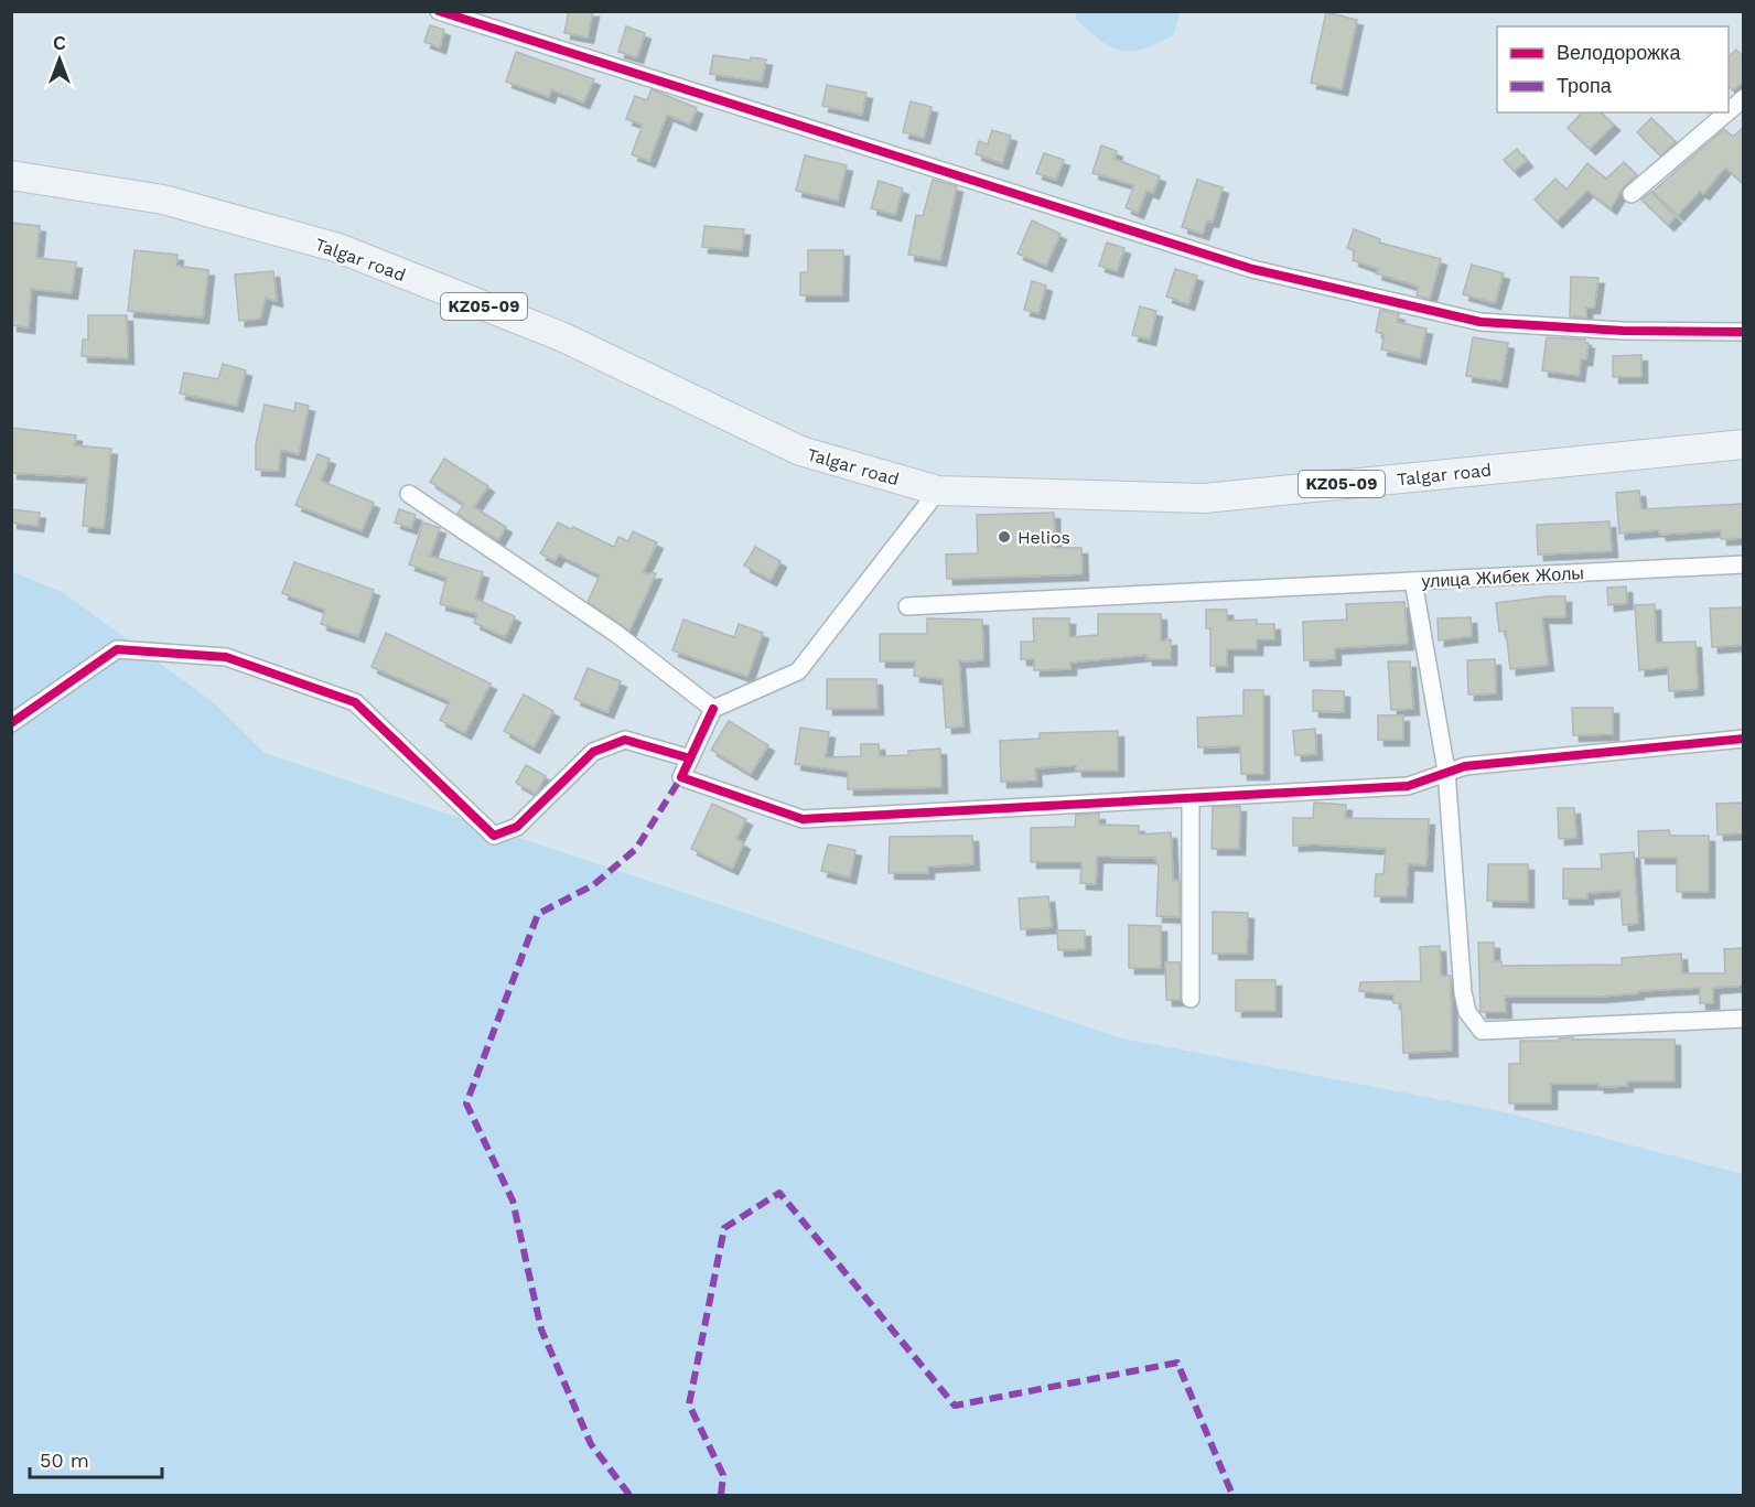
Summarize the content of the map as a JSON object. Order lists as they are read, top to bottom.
{
  "streets": {
    "main road": ["Talgar road", "KZ05-09"],
    "street": ["улица Жибек Жолы"]
  },
  "places": ["Helios"],
  "legend": ["Велодорожка", "Тропа"],
  "scale_bar": "50 m",
  "north": "top"
}
